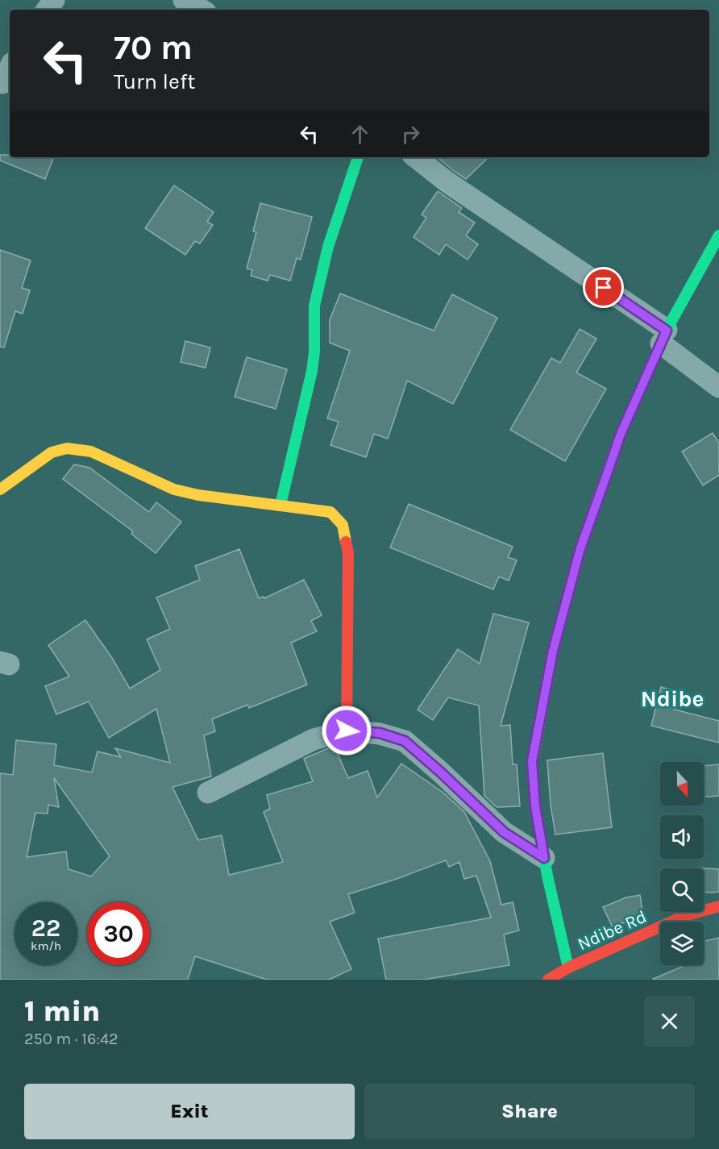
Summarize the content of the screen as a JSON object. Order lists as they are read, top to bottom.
{
  "streets": {
    "street": ["Ndibe Rd"]
  },
  "districts": ["Ndibe"],
  "north": "bottom",
  "page": {
    "turn": ["70 m", "Turn left"],
    "speed": "22 km/h",
    "limit": "30",
    "heading": ["1 min", "250 m · 16:42"],
    "buttons": ["Exit", "Share"]
  }
}
